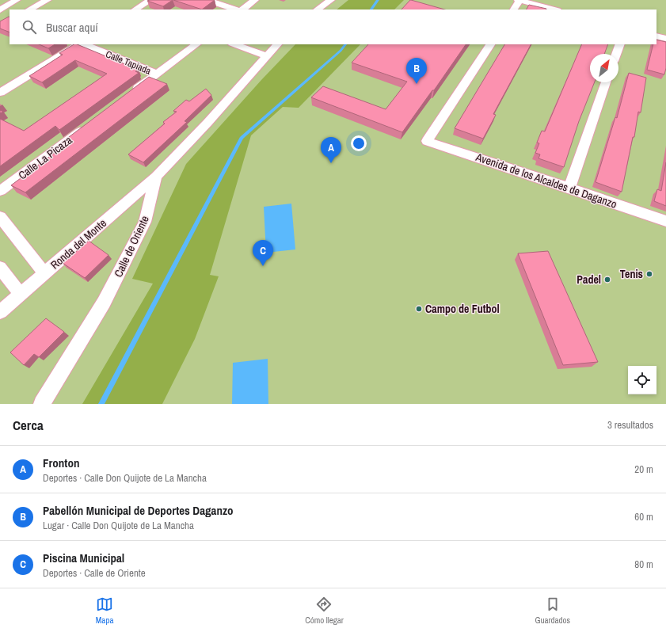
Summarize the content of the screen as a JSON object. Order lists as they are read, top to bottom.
{
  "streets": {
    "street": [
      "Calle Tapiada",
      "Calle La Picaza",
      "Avenida de los Alcaldes de Daganzo",
      "Ronda del Monte",
      "Calle de Oriente"
    ]
  },
  "crossings": [
    ["Ronda del Monte", "Calle de Oriente"]
  ],
  "places": ["Tenis", "Padel", "Campo de Futbol"],
  "north": "top right",
  "page": {
    "search": "Buscar aquí",
    "pins": ["B", "A", "C"],
    "heading": ["Cerca", "3 resultados"],
    "list": [
      {
        "mark": "A",
        "name": "Fronton",
        "note": "Deportes · Calle Don Quijote de La Mancha",
        "value": "20 m"
      },
      {
        "mark": "B",
        "name": "Pabellón Municipal de Deportes Daganzo",
        "note": "Lugar · Calle Don Quijote de La Mancha",
        "value": "60 m"
      },
      {
        "mark": "C",
        "name": "Piscina Municipal",
        "note": "Deportes · Calle de Oriente",
        "value": "80 m"
      }
    ],
    "nav": ["Mapa", "Cómo llegar", "Guardados"]
  }
}
